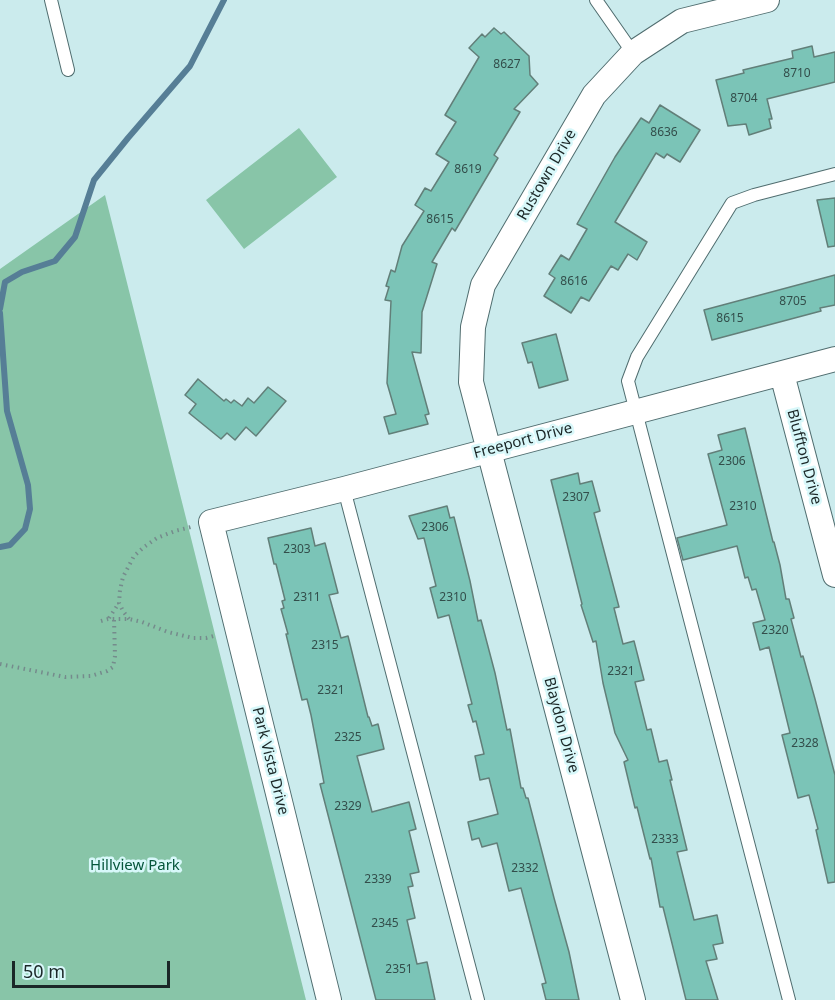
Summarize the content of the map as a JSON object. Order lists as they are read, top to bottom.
{
  "streets": {
    "street": [
      "Rustown Drive",
      "Freeport Drive",
      "Bluffton Drive",
      "Blaydon Drive",
      "Park Vista Drive"
    ]
  },
  "crossings": [
    ["Rustown Drive", "Freeport Drive"],
    ["Rustown Drive", "Blaydon Drive"],
    ["Freeport Drive", "Bluffton Drive"],
    ["Freeport Drive", "Blaydon Drive"],
    ["Freeport Drive", "Park Vista Drive"]
  ],
  "parks": ["Hillview Park"],
  "house_numbers": [
    "8627",
    "8710",
    "8704",
    "8636",
    "8619",
    "8615",
    "8616",
    "8705",
    "8615",
    "2306",
    "2307",
    "2310",
    "2306",
    "2303",
    "2311",
    "2310",
    "2320",
    "2315",
    "2321",
    "2321",
    "2325",
    "2328",
    "2329",
    "2333",
    "2332",
    "2339",
    "2345",
    "2351"
  ],
  "scale_bar": "50 m"
}
